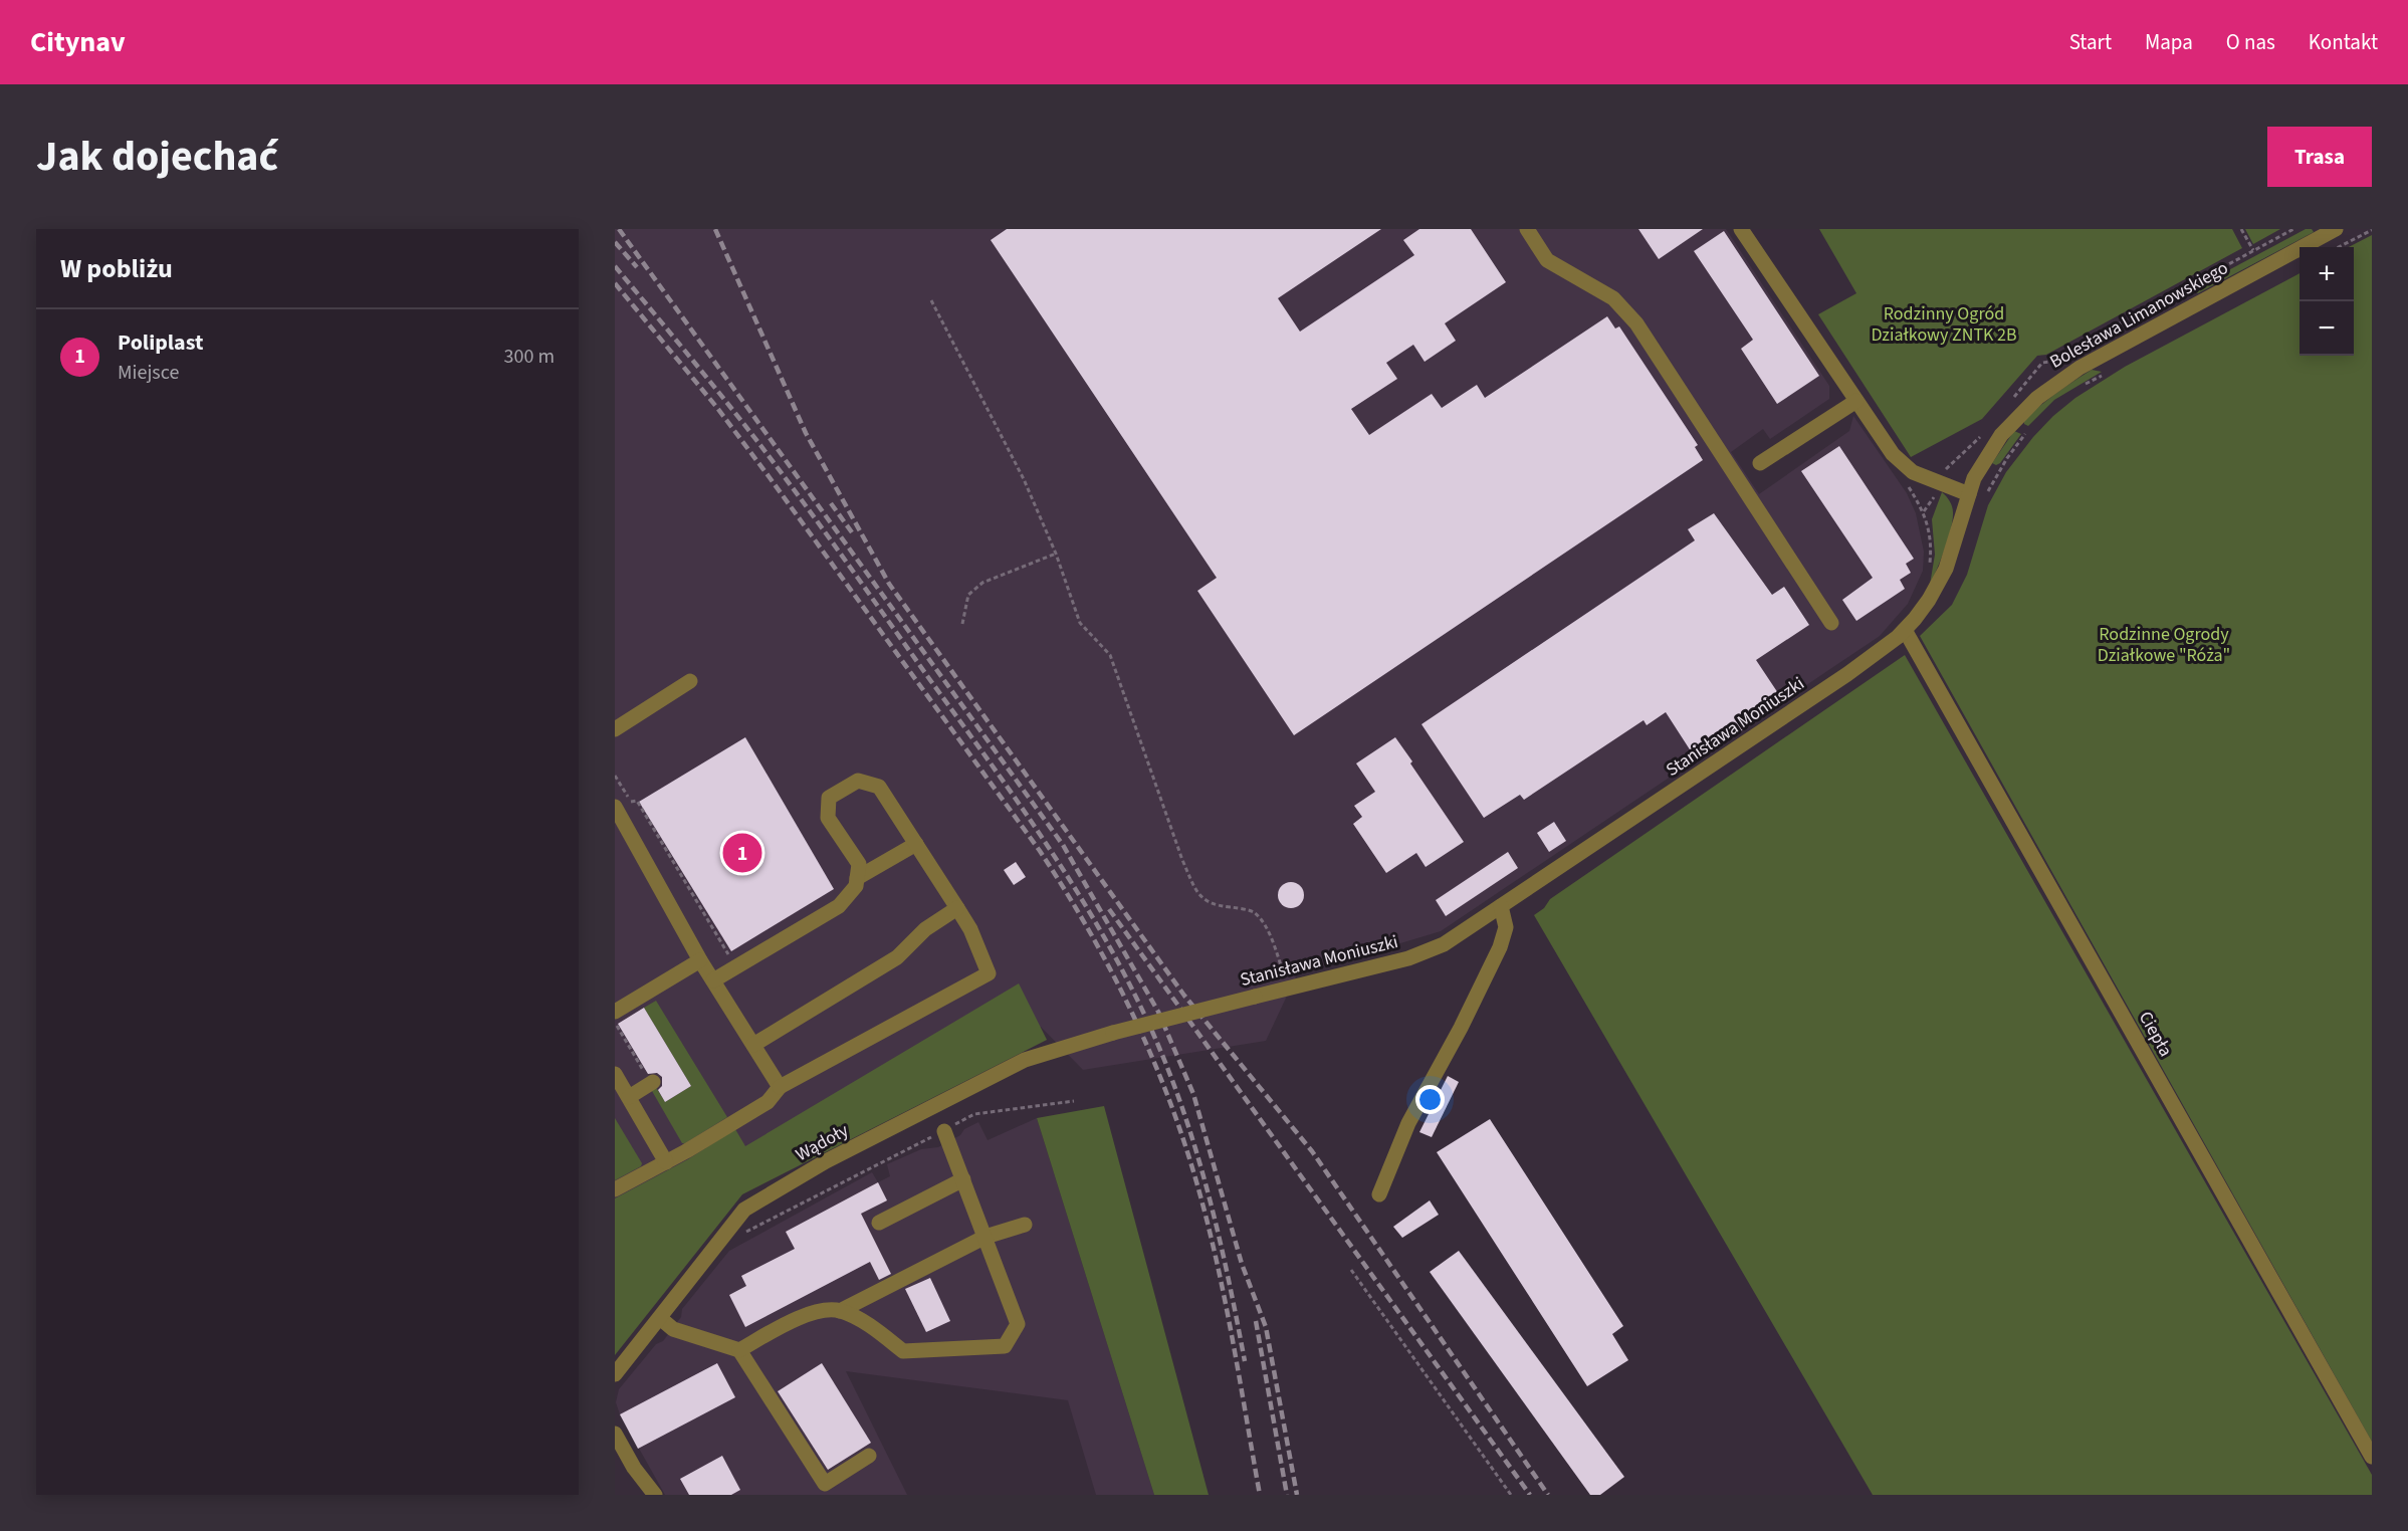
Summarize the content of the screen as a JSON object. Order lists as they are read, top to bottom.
{
  "streets": {
    "street": [
      "Bolesława Limanowskiego",
      "Stanisława Moniuszki",
      "Ciepła",
      "Wądoły"
    ]
  },
  "crossings": [
    ["Bolesława Limanowskiego", "Stanisława Moniuszki"],
    ["Stanisława Moniuszki", "Ciepła"],
    ["Stanisława Moniuszki", "Wądoły"]
  ],
  "parks": ["Rodzinny Ogród Działkowy ZNTK 2B", "Rodzinne Ogrody Działkowe \"Róża\""],
  "page": {
    "header": "Citynav",
    "nav": [
      "Start",
      "Mapa",
      "O nas",
      "Kontakt"
    ],
    "title": "Jak dojechać",
    "buttons": "Trasa",
    "heading": "W pobliżu",
    "map_buttons": ["+", "−"],
    "list": [
      {
        "mark": "1",
        "name": "Poliplast",
        "note": "Miejsce",
        "value": "300 m"
      }
    ],
    "pins": "1"
  }
}
